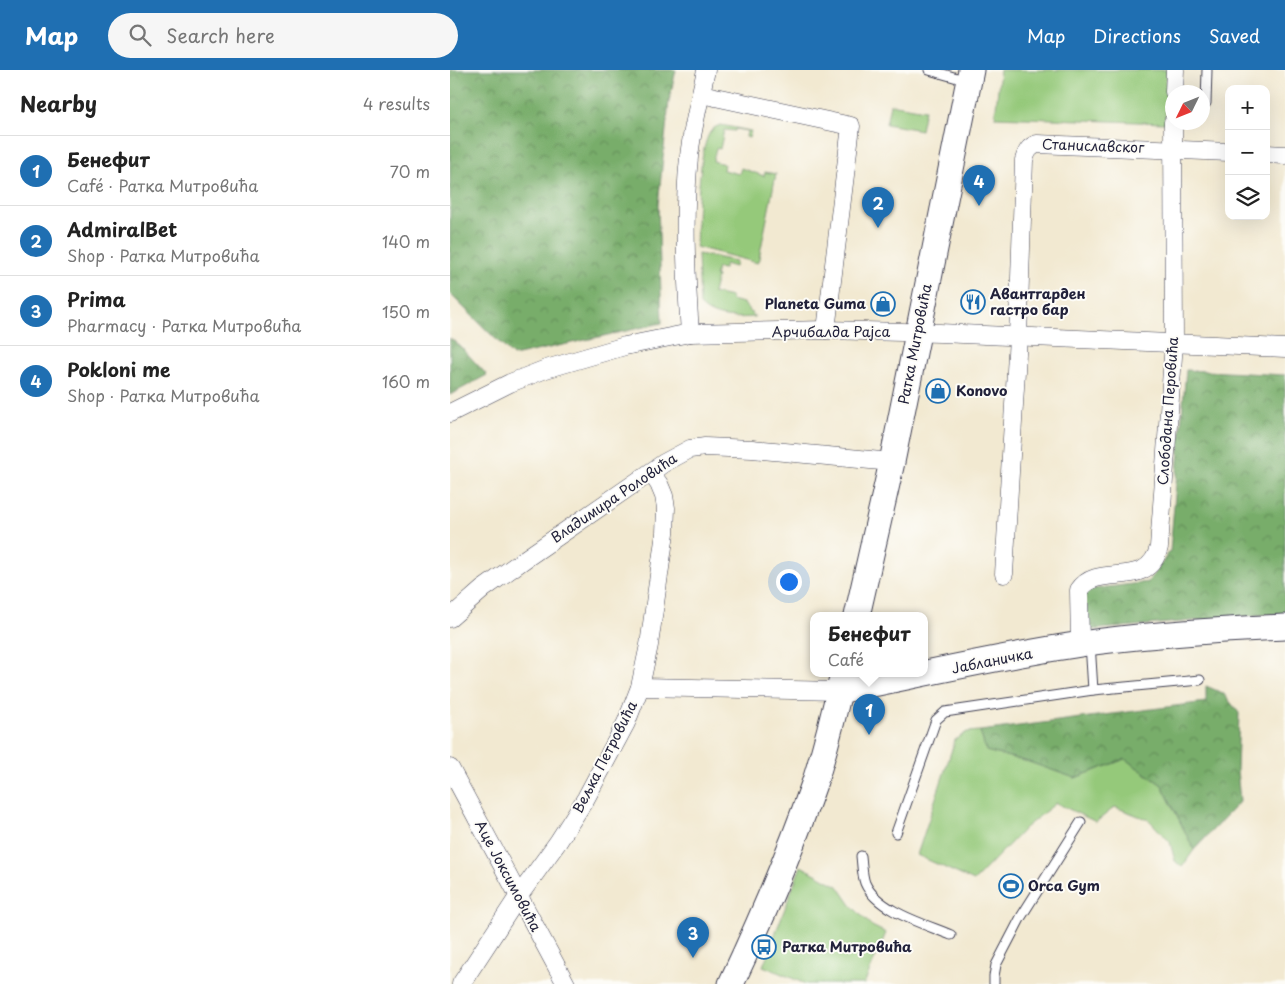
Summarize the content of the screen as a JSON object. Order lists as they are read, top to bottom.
{
  "streets": {
    "main road": ["Ратка Митровића", "Јабланичка"],
    "street": [
      "Станиславског",
      "Арчибалда Рајса",
      "Слободана Перовића",
      "Владимира Роловића",
      "Вељка Петровића",
      "Аце Јоксимовића"
    ]
  },
  "crossings": [
    ["Станиславског", "Арчибалда Рајса"],
    ["Станиславског", "Слободана Перовића"],
    ["Арчибалда Рајса", "Ратка Митровића"],
    ["Арчибалда Рајса", "Слободана Перовића"],
    ["Ратка Митровића", "Владимира Роловића"],
    ["Слободана Перовића", "Јабланичка"],
    ["Владимира Роловића", "Вељка Петровића"],
    ["Јабланичка", "Вељка Петровића"],
    ["Вељка Петровића", "Аце Јоксимовића"]
  ],
  "places": {
    "restaurant": ["Авантгарден гастро бар"],
    "shop": ["Planeta Guma", "Konovo"],
    "sports": ["Orca Gym"],
    "bus stop": ["Ратка Митровића"]
  },
  "north": "bottom left",
  "page": {
    "header": "Map",
    "search": "Search here",
    "nav": ["Map", "Directions", "Saved"],
    "heading": ["Nearby", "4 results"],
    "map_buttons": ["+", "−"],
    "list": [
      {
        "mark": "1",
        "name": "Бенефит",
        "note": "Café · Ратка Митровића",
        "value": "70 m"
      },
      {
        "mark": "2",
        "name": "AdmiralBet",
        "note": "Shop · Ратка Митровића",
        "value": "140 m"
      },
      {
        "mark": "3",
        "name": "Prima",
        "note": "Pharmacy · Ратка Митровића",
        "value": "150 m"
      },
      {
        "mark": "4",
        "name": "Pokloni me",
        "note": "Shop · Ратка Митровића",
        "value": "160 m"
      }
    ],
    "pins": [
      "4",
      "2",
      "1",
      "3"
    ],
    "popup": ["Бенефит", "Café"]
  }
}
